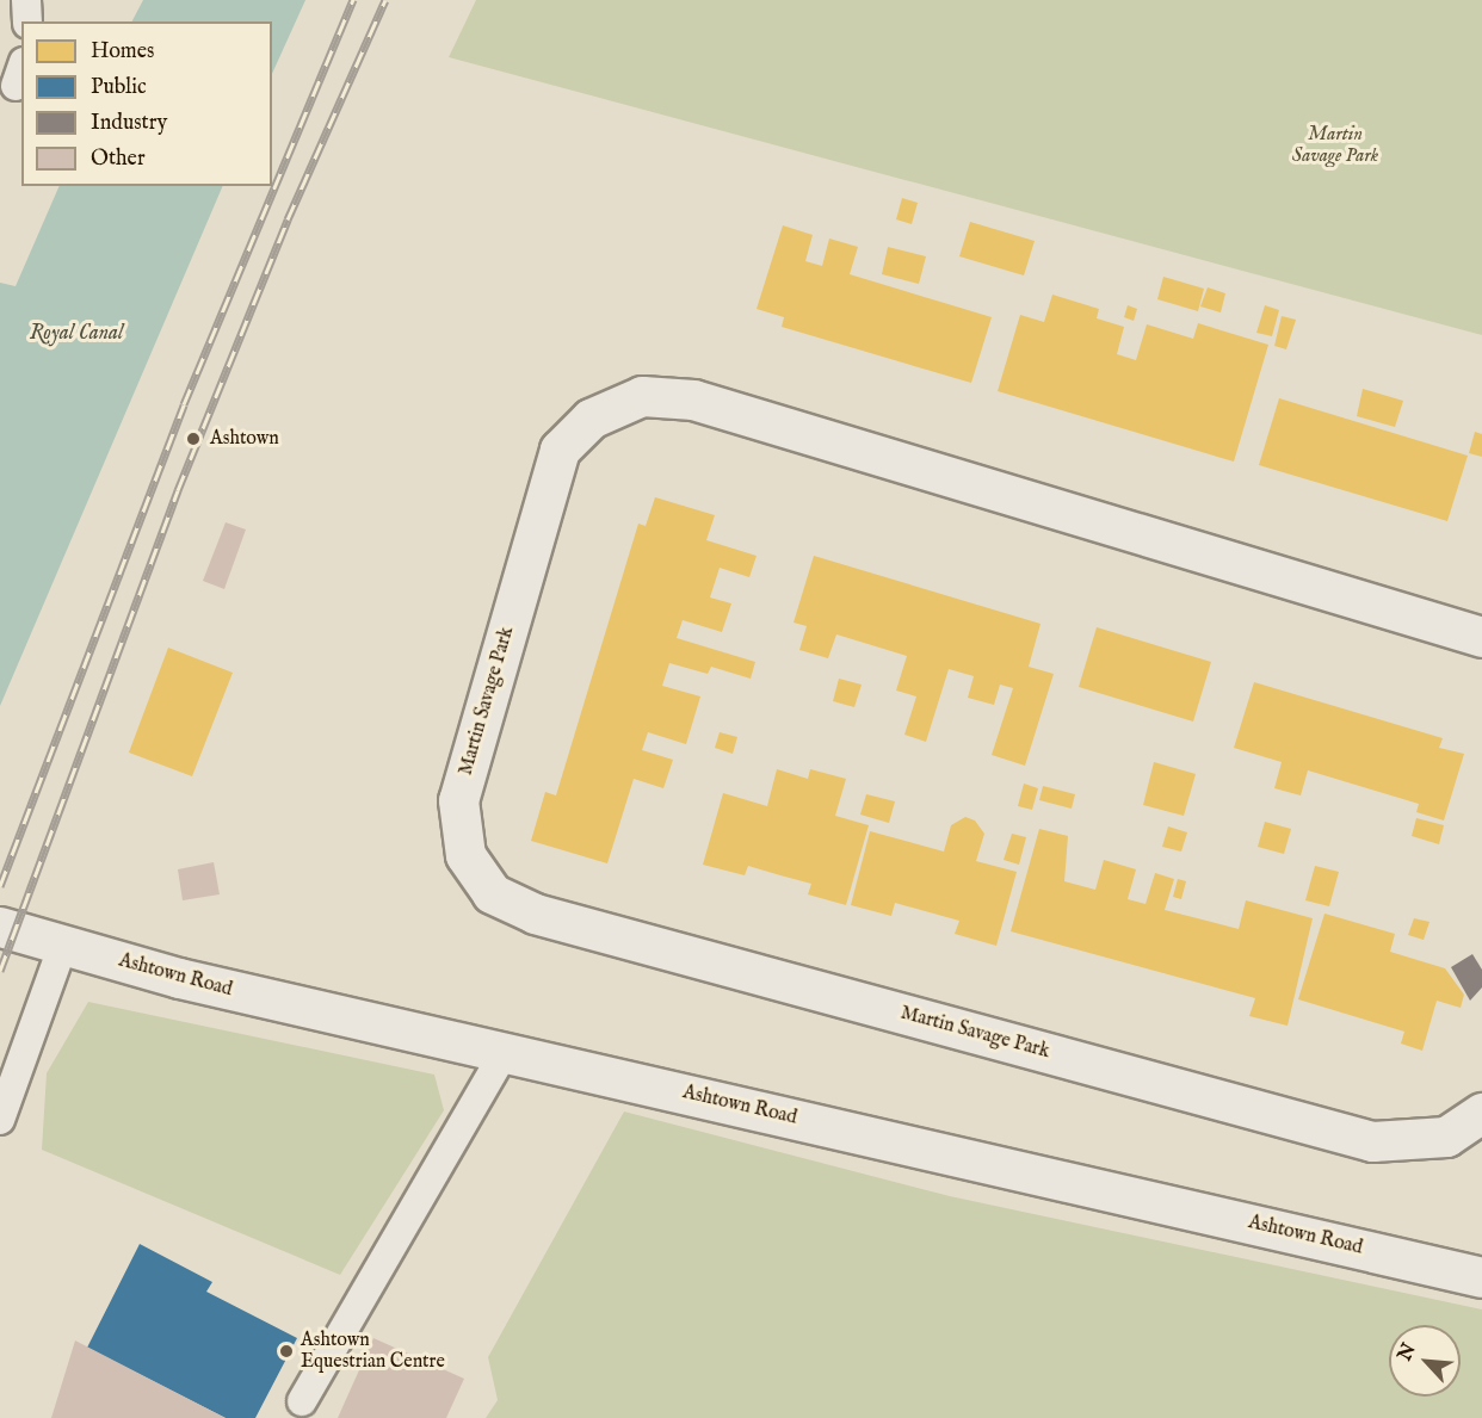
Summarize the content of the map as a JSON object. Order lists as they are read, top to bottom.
{
  "streets": {
    "street": ["Martin Savage Park", "Ashtown Road"]
  },
  "water": ["Royal Canal"],
  "parks": ["Martin Savage Park"],
  "places": ["Ashtown", "Ashtown Equestrian Centre"],
  "legend": [
    "Homes",
    "Public",
    "Industry",
    "Other"
  ],
  "north": "top left"
}
